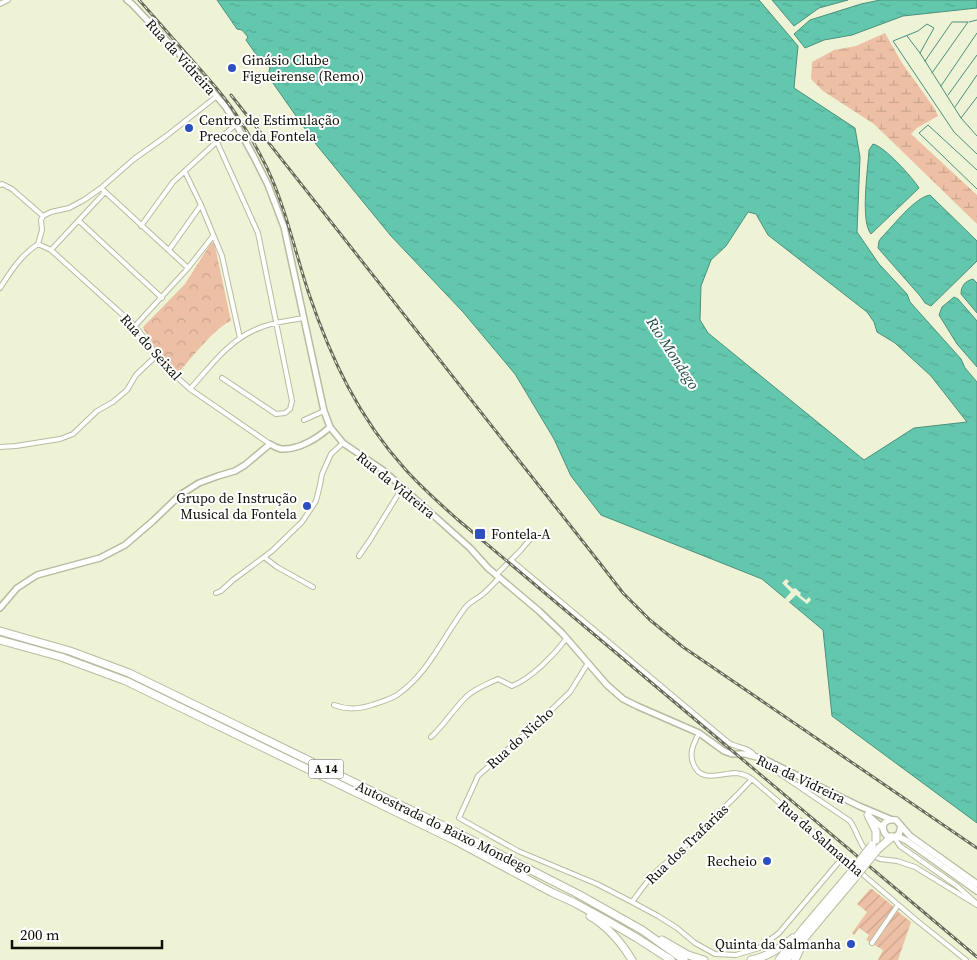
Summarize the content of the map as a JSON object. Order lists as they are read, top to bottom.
{
  "streets": {
    "highway": ["A 14", "Autoestrada do Baixo Mondego"],
    "street": [
      "Rua da Vidreira",
      "Rua do Seixal",
      "Rua do Nicho",
      "Rua da Salmanha",
      "Rua dos Trafarias"
    ]
  },
  "crossings": [
    ["Rua da Vidreira", "Rua do Nicho"],
    ["Rua do Nicho", "Rua dos Trafarias"],
    ["Rua da Salmanha", "Rua dos Trafarias"]
  ],
  "water": ["Rio Mondego"],
  "places": {
    "other": [
      "Ginásio Clube Figueirense (Remo)",
      "Centro de Estimulação Precoce da Fontela",
      "Grupo de Instrução Musical da Fontela",
      "Recheio",
      "Quinta da Salmanha"
    ],
    "transit": ["Fontela-A"]
  },
  "scale_bar": "200 m"
}
